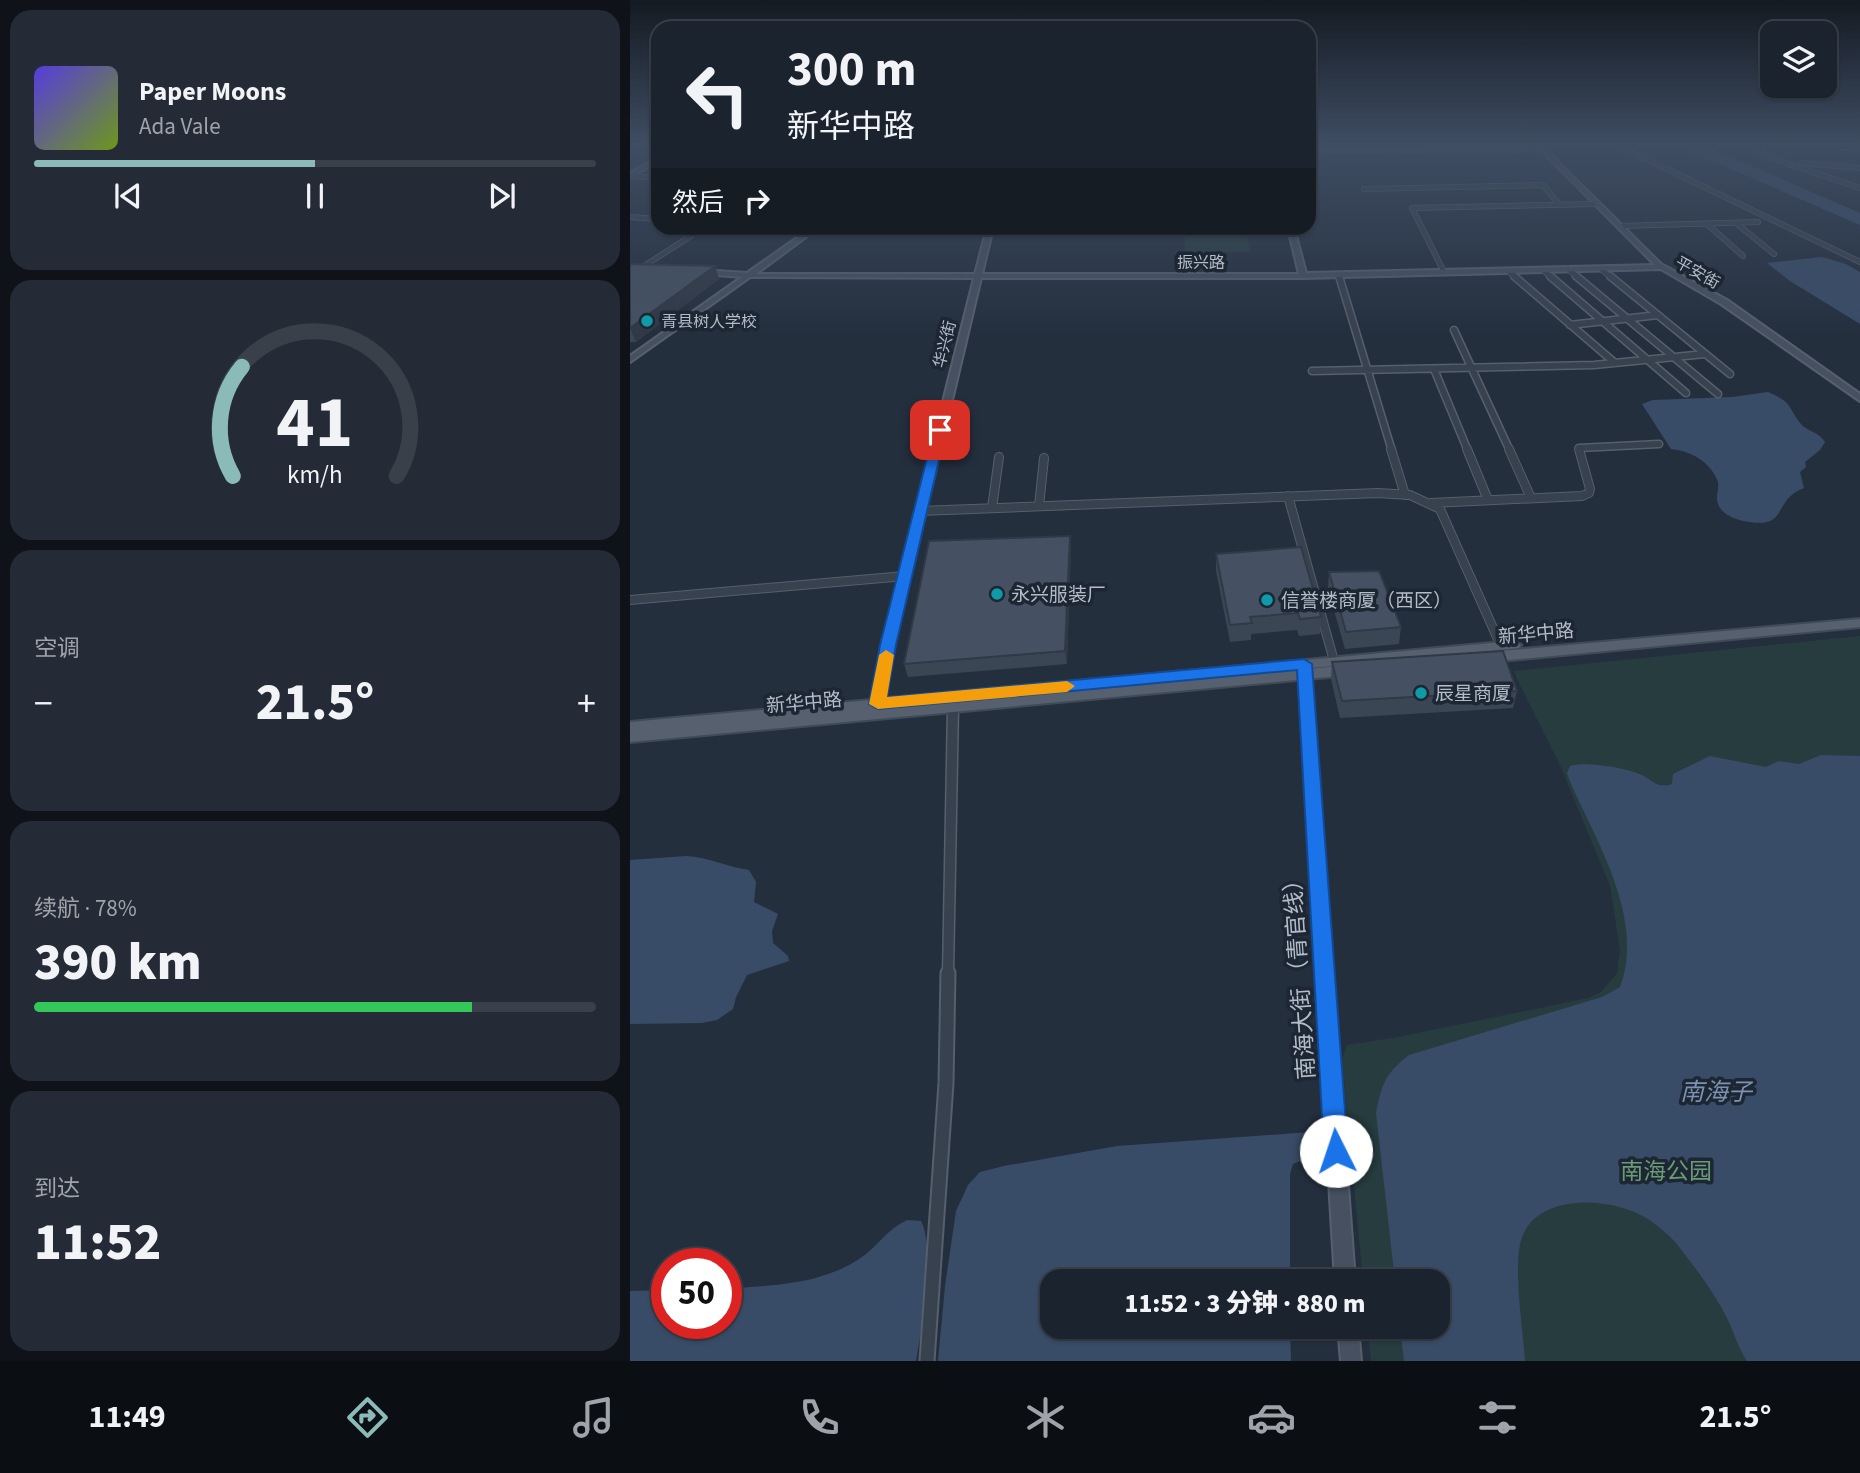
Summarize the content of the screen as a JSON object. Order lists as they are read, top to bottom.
{
  "streets": {
    "main road": ["新华中路"],
    "street": [
      "振兴路",
      "平安街",
      "华兴街",
      "南海大街 （青官线）"
    ]
  },
  "crossings": [
    ["振兴路", "平安街"],
    ["振兴路", "华兴街"],
    ["华兴街", "新华中路"],
    ["新华中路", "南海大街 （青官线）"]
  ],
  "water": ["南海子"],
  "parks": ["南海公园"],
  "places": [
    "青县树人学校",
    "永兴服装厂",
    "信誉楼商厦（西区）",
    "辰星商厦"
  ],
  "page": {
    "turn": ["300 m", "新华中路"],
    "song": ["Paper Moons", "Ada Vale"],
    "then": "然后",
    "tile": [
      "空调",
      ["续航 · 78%", "390 km"],
      ["到达", "11:52"]
    ],
    "heat": ["−", "21.5°", "+"],
    "limit": "50",
    "trip": "11:52 · 3 分钟 · 880 m",
    "tabs": ["11:49", "21.5°"],
    "gauge": ["41", "km/h"]
  }
}
